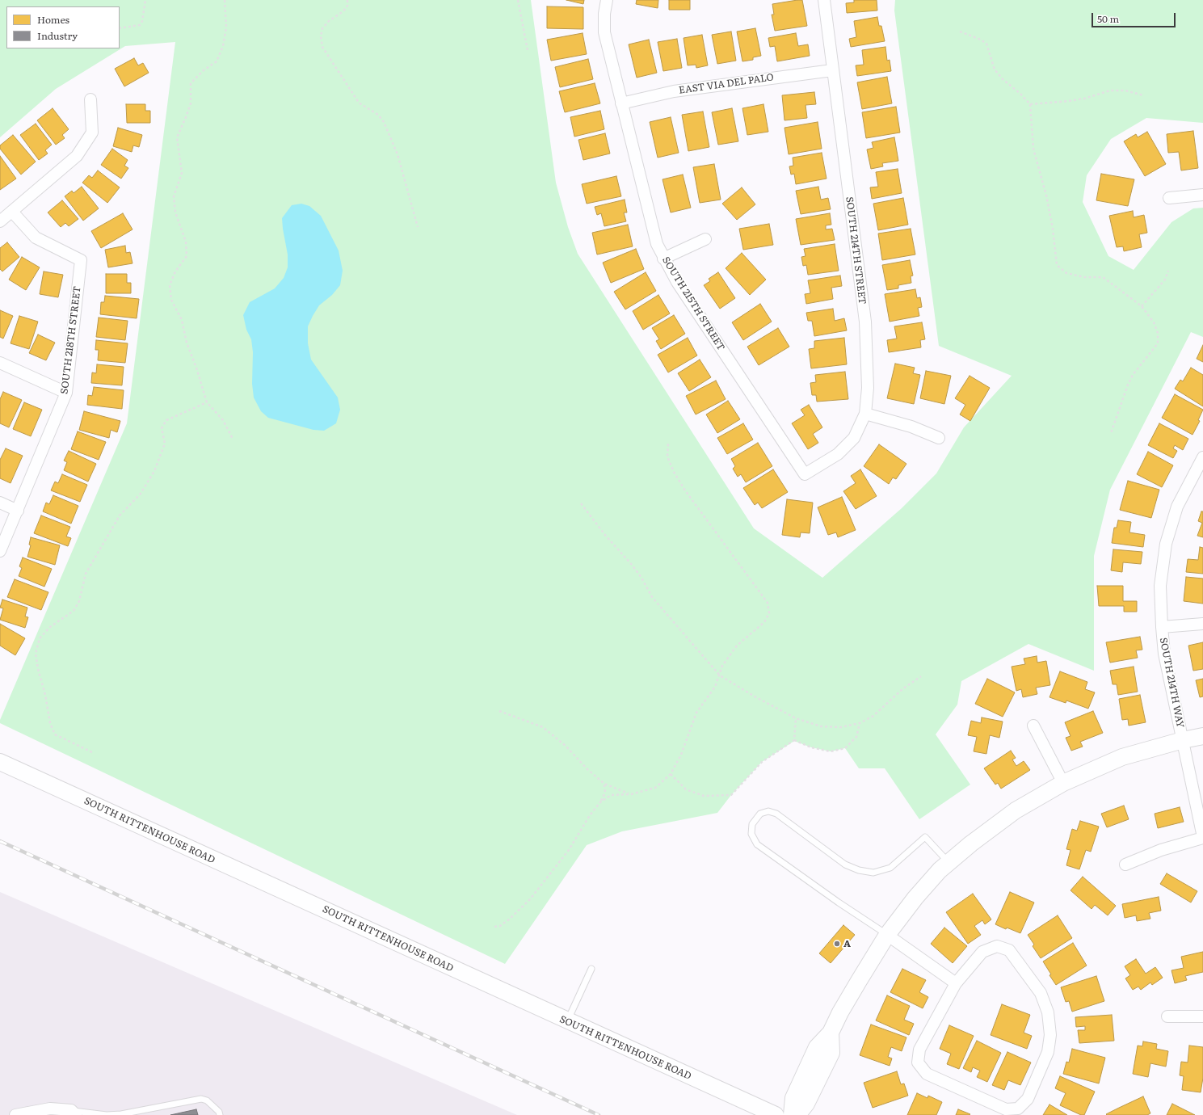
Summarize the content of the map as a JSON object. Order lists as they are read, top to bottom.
{
  "streets": {
    "main road": ["SOUTH RITTENHOUSE ROAD"],
    "street": [
      "EAST VIA DEL PALO",
      "SOUTH 214TH STREET",
      "SOUTH 215TH STREET",
      "SOUTH 218TH STREET",
      "SOUTH 214TH WAY"
    ]
  },
  "crossings": [
    ["EAST VIA DEL PALO", "SOUTH 214TH STREET"],
    ["EAST VIA DEL PALO", "SOUTH 215TH STREET"],
    ["SOUTH 214TH STREET", "SOUTH 215TH STREET"]
  ],
  "places": ["A"],
  "legend": ["Homes", "Industry"],
  "scale_bar": "50 m"
}
